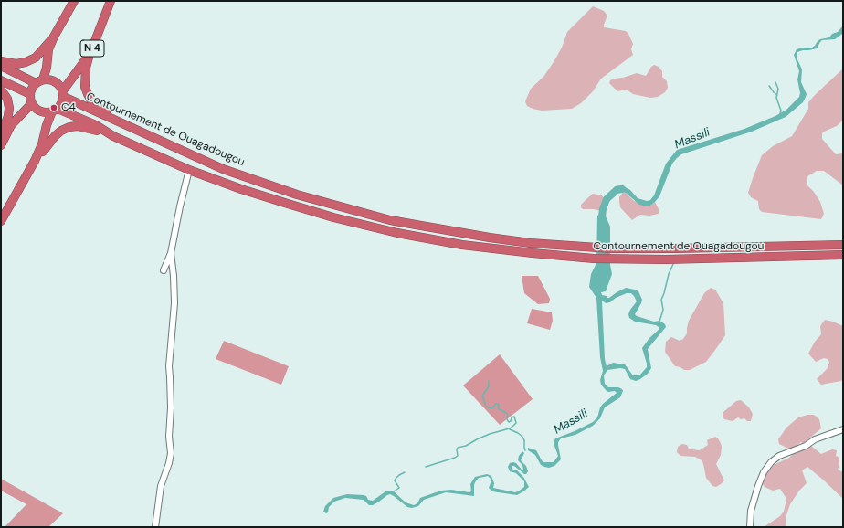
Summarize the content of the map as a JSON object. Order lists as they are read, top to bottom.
{
  "streets": {
    "highway": ["N 4", "Contournement de Ouagadougou"]
  },
  "crossings": [
    ["N 4", "Contournement de Ouagadougou"]
  ],
  "water": ["Massili"],
  "places": ["C4"]
}
